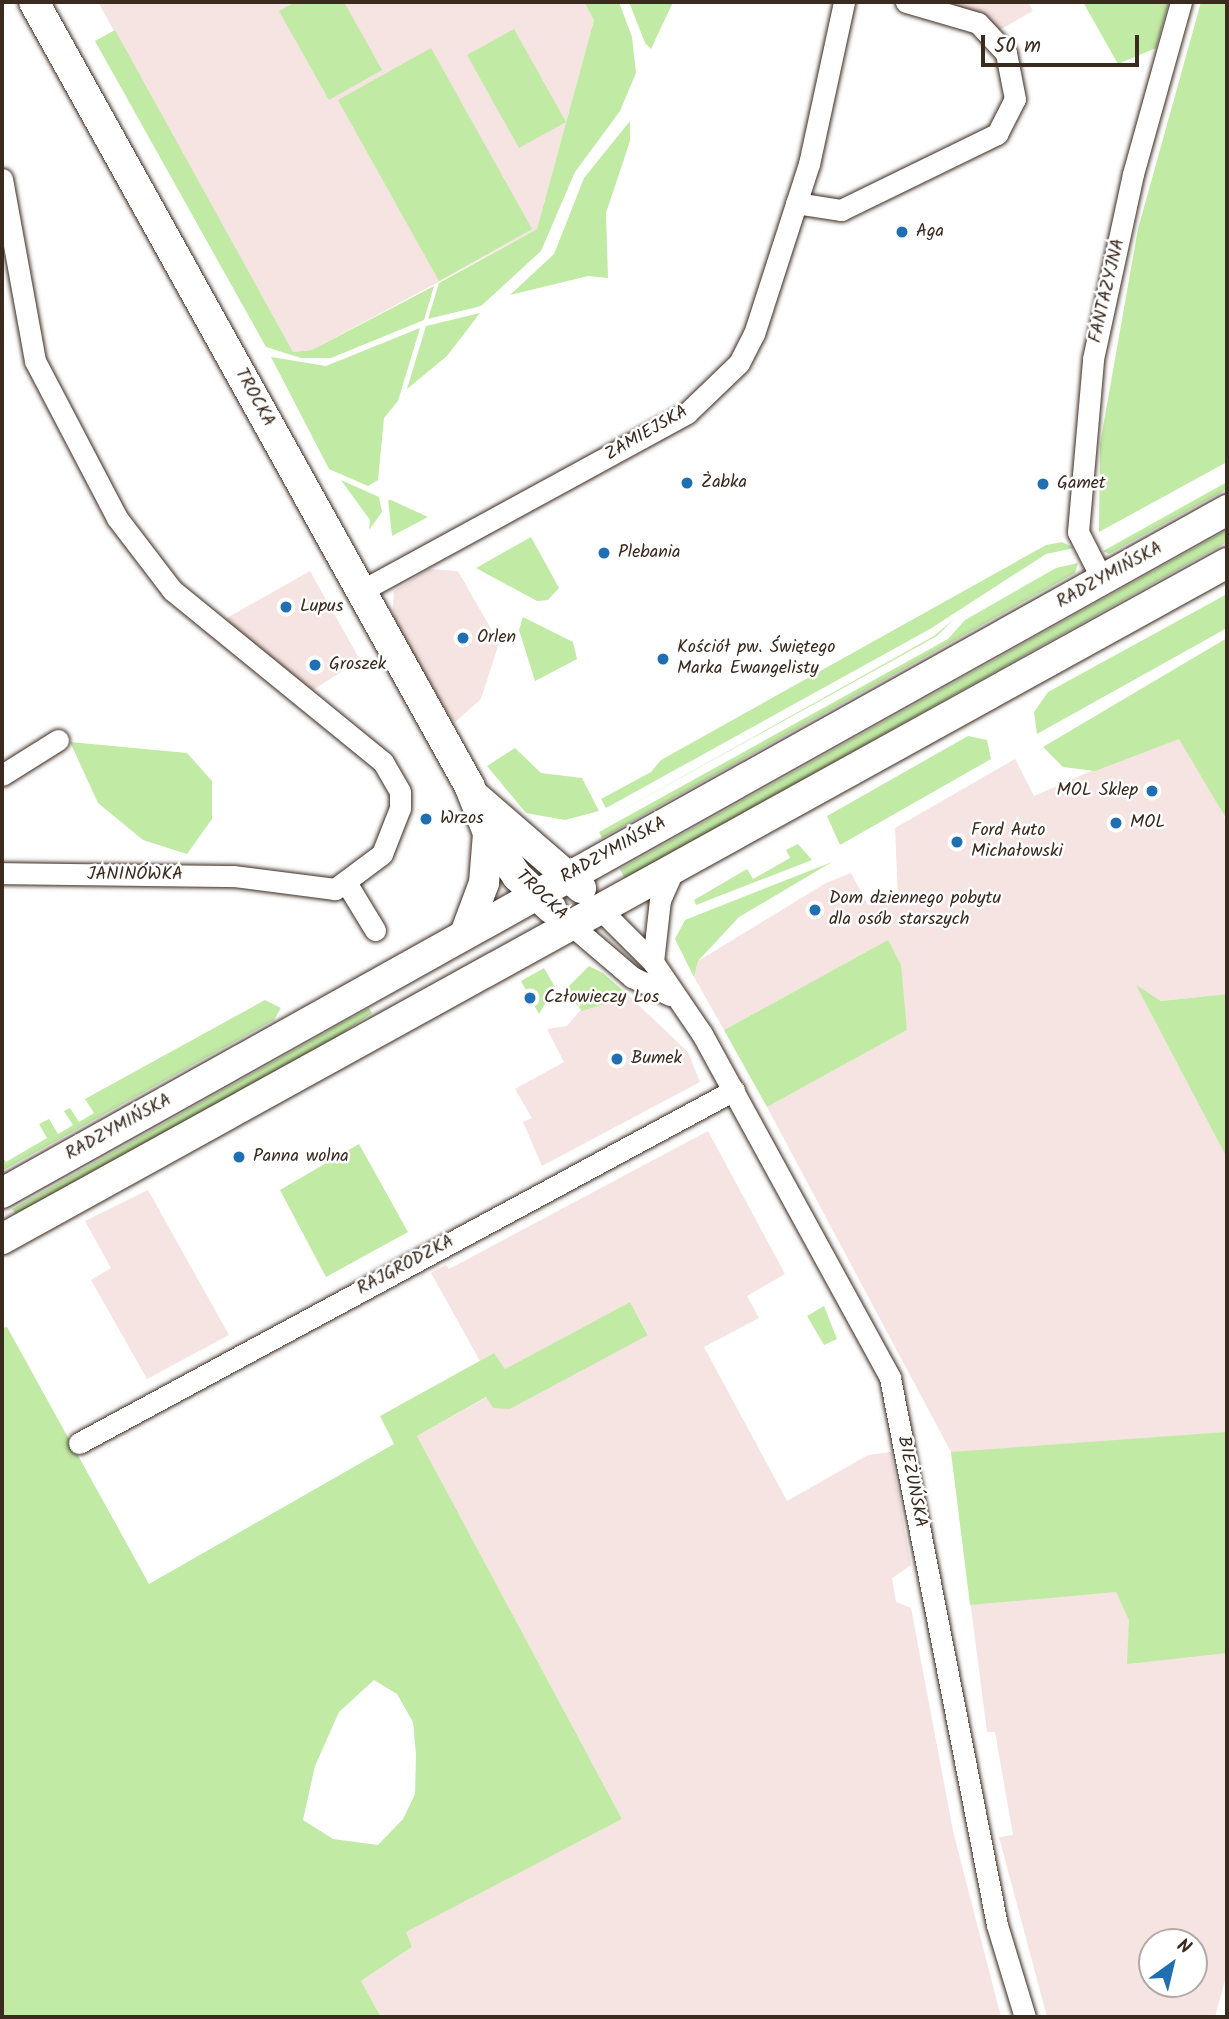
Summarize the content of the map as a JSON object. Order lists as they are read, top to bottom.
{
  "streets": {
    "main road": ["TROCKA", "RADZYMIŃSKA", "BIEŻUŃSKA"],
    "street": [
      "FANTAZYJNA",
      "ZAMIEJSKA",
      "JANINÓWKA",
      "RAJGRODZKA"
    ]
  },
  "crossings": [
    ["FANTAZYJNA", "RADZYMIŃSKA"],
    ["TROCKA", "ZAMIEJSKA"],
    ["TROCKA", "RADZYMIŃSKA"],
    ["TROCKA", "BIEŻUŃSKA"],
    ["RADZYMIŃSKA", "BIEŻUŃSKA"],
    ["RAJGRODZKA", "BIEŻUŃSKA"]
  ],
  "places": [
    "Aga",
    "Żabka",
    "Gamet",
    "Plebania",
    "Lupus",
    "Orlen",
    "Kościół pw. Świętego Marka Ewangelisty",
    "Groszek",
    "MOL Sklep",
    "Wrzos",
    "MOL",
    "Ford Auto Michałowski",
    "Dom dziennego pobytu dla osób starszych",
    "Człowieczy Los",
    "Bumek",
    "Panna wolna"
  ],
  "scale_bar": "50 m",
  "north": "top right"
}
